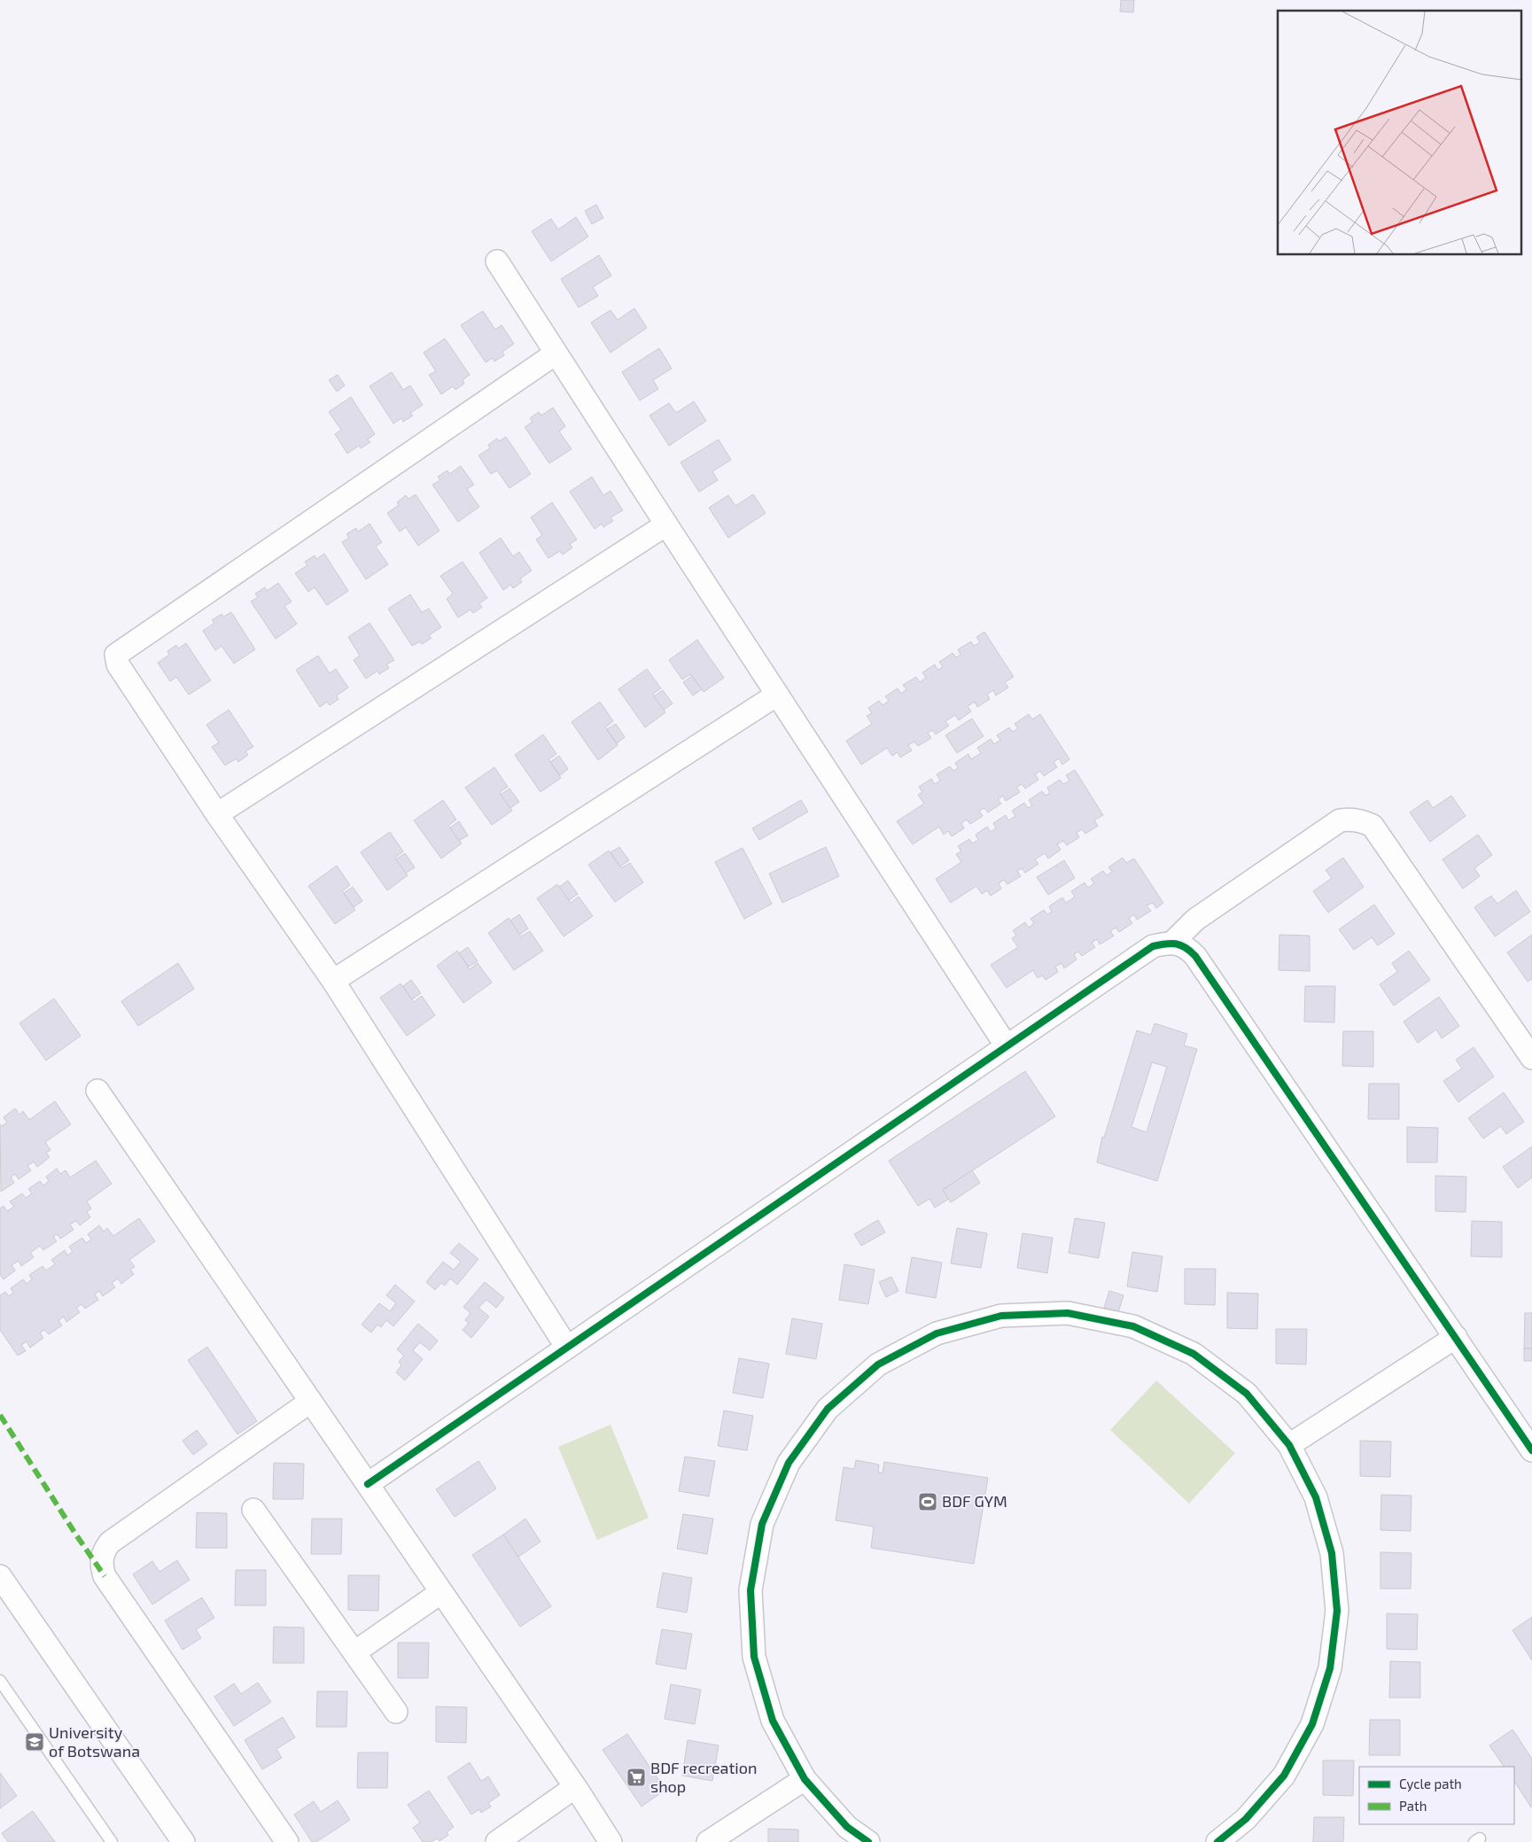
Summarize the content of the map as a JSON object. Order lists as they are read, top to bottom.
{
  "places": {
    "sports": ["BDF GYM"],
    "school or university": ["University of Botswana"],
    "supermarket": ["BDF recreation shop"]
  },
  "legend": ["Cycle path", "Path"]
}
